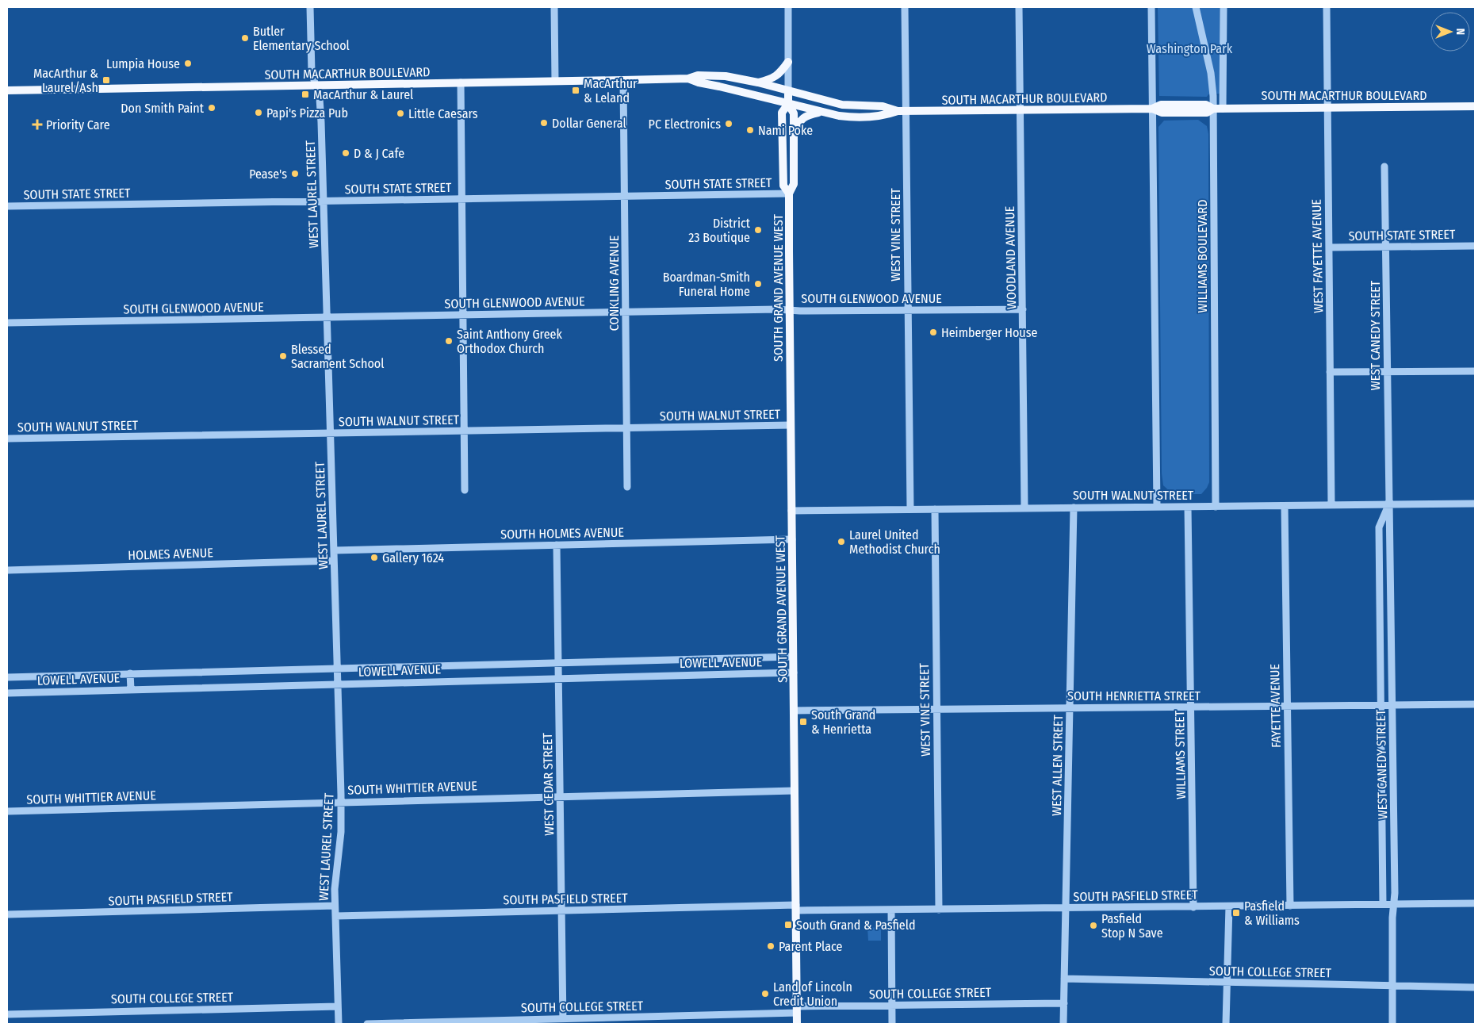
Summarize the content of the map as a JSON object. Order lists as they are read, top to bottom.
{
  "streets": {
    "main road": ["SOUTH MACARTHUR BOULEVARD", "SOUTH GRAND AVENUE WEST"],
    "street": [
      "SOUTH STATE STREET",
      "WEST LAUREL STREET",
      "WEST VINE STREET",
      "WILLIAMS BOULEVARD",
      "WEST FAYETTE AVENUE",
      "WOODLAND AVENUE",
      "CONKLING AVENUE",
      "SOUTH GLENWOOD AVENUE",
      "WEST CANEDY STREET",
      "SOUTH WALNUT STREET",
      "SOUTH HOLMES AVENUE",
      "HOLMES AVENUE",
      "LOWELL AVENUE",
      "SOUTH HENRIETTA STREET",
      "FAYETTE AVENUE",
      "WILLIAMS STREET",
      "WEST ALLEN STREET",
      "WEST CEDAR STREET",
      "SOUTH WHITTIER AVENUE",
      "SOUTH PASFIELD STREET",
      "SOUTH COLLEGE STREET"
    ]
  },
  "crossings": [
    ["SOUTH MACARTHUR BOULEVARD", "WEST LAUREL STREET"],
    ["SOUTH MACARTHUR BOULEVARD", "WEST VINE STREET"],
    ["SOUTH MACARTHUR BOULEVARD", "WILLIAMS BOULEVARD"],
    ["SOUTH MACARTHUR BOULEVARD", "WEST FAYETTE AVENUE"],
    ["SOUTH MACARTHUR BOULEVARD", "WOODLAND AVENUE"],
    ["SOUTH MACARTHUR BOULEVARD", "CONKLING AVENUE"],
    ["SOUTH MACARTHUR BOULEVARD", "SOUTH GRAND AVENUE WEST"],
    ["SOUTH STATE STREET", "WEST LAUREL STREET"],
    ["SOUTH STATE STREET", "WEST FAYETTE AVENUE"],
    ["SOUTH STATE STREET", "CONKLING AVENUE"],
    ["SOUTH STATE STREET", "SOUTH GRAND AVENUE WEST"],
    ["SOUTH STATE STREET", "WEST CANEDY STREET"],
    ["WEST LAUREL STREET", "SOUTH GLENWOOD AVENUE"],
    ["WEST LAUREL STREET", "SOUTH WALNUT STREET"],
    ["WEST LAUREL STREET", "SOUTH HOLMES AVENUE"],
    ["WEST LAUREL STREET", "HOLMES AVENUE"],
    ["WEST LAUREL STREET", "LOWELL AVENUE"],
    ["WEST LAUREL STREET", "SOUTH WHITTIER AVENUE"],
    ["WEST LAUREL STREET", "SOUTH PASFIELD STREET"],
    ["WEST LAUREL STREET", "SOUTH COLLEGE STREET"],
    ["WEST VINE STREET", "SOUTH GLENWOOD AVENUE"],
    ["WEST VINE STREET", "SOUTH WALNUT STREET"],
    ["WEST VINE STREET", "SOUTH HENRIETTA STREET"],
    ["WEST VINE STREET", "SOUTH PASFIELD STREET"],
    ["WILLIAMS BOULEVARD", "SOUTH WALNUT STREET"],
    ["WEST FAYETTE AVENUE", "SOUTH WALNUT STREET"],
    ["WOODLAND AVENUE", "SOUTH GLENWOOD AVENUE"],
    ["WOODLAND AVENUE", "SOUTH WALNUT STREET"],
    ["CONKLING AVENUE", "SOUTH GLENWOOD AVENUE"],
    ["CONKLING AVENUE", "SOUTH WALNUT STREET"],
    ["SOUTH GRAND AVENUE WEST", "SOUTH GLENWOOD AVENUE"],
    ["SOUTH GRAND AVENUE WEST", "SOUTH WALNUT STREET"],
    ["SOUTH GRAND AVENUE WEST", "SOUTH HOLMES AVENUE"],
    ["SOUTH GRAND AVENUE WEST", "LOWELL AVENUE"],
    ["SOUTH GRAND AVENUE WEST", "SOUTH HENRIETTA STREET"],
    ["SOUTH GRAND AVENUE WEST", "SOUTH WHITTIER AVENUE"],
    ["SOUTH GRAND AVENUE WEST", "SOUTH PASFIELD STREET"],
    ["SOUTH GRAND AVENUE WEST", "SOUTH COLLEGE STREET"],
    ["WEST CANEDY STREET", "SOUTH WALNUT STREET"],
    ["WEST CANEDY STREET", "SOUTH HENRIETTA STREET"],
    ["WEST CANEDY STREET", "SOUTH PASFIELD STREET"],
    ["WEST CANEDY STREET", "SOUTH COLLEGE STREET"],
    ["SOUTH WALNUT STREET", "FAYETTE AVENUE"],
    ["SOUTH WALNUT STREET", "WILLIAMS STREET"],
    ["SOUTH WALNUT STREET", "WEST ALLEN STREET"],
    ["SOUTH HOLMES AVENUE", "WEST CEDAR STREET"],
    ["LOWELL AVENUE", "WEST CEDAR STREET"],
    ["SOUTH HENRIETTA STREET", "FAYETTE AVENUE"],
    ["SOUTH HENRIETTA STREET", "WILLIAMS STREET"],
    ["SOUTH HENRIETTA STREET", "WEST ALLEN STREET"],
    ["FAYETTE AVENUE", "SOUTH PASFIELD STREET"],
    ["WILLIAMS STREET", "SOUTH PASFIELD STREET"],
    ["WEST ALLEN STREET", "SOUTH PASFIELD STREET"],
    ["WEST ALLEN STREET", "SOUTH COLLEGE STREET"],
    ["WEST CEDAR STREET", "SOUTH WHITTIER AVENUE"],
    ["WEST CEDAR STREET", "SOUTH PASFIELD STREET"],
    ["WEST CEDAR STREET", "SOUTH COLLEGE STREET"]
  ],
  "parks": ["Washington Park"],
  "places": {
    "other": [
      "Butler Elementary School",
      "Lumpia House",
      "Don Smith Paint",
      "Papi's Pizza Pub",
      "Little Caesars",
      "Dollar General",
      "PC Electronics",
      "Nami Poke",
      "D & J Cafe",
      "Pease's",
      "District 23 Boutique",
      "Boardman-Smith Funeral Home",
      "Heimberger House",
      "Saint Anthony Greek Orthodox Church",
      "Blessed Sacrament School",
      "Laurel United Methodist Church",
      "Gallery 1624",
      "Pasfield Stop N Save",
      "Parent Place",
      "Land of Lincoln Credit Union"
    ],
    "transit": [
      "MacArthur & Laurel/Ash",
      "MacArthur & Leland",
      "MacArthur & Laurel",
      "South Grand & Henrietta",
      "Pasfield & Williams",
      "South Grand & Pasfield"
    ],
    "health": ["Priority Care"]
  },
  "north": "right"
}
